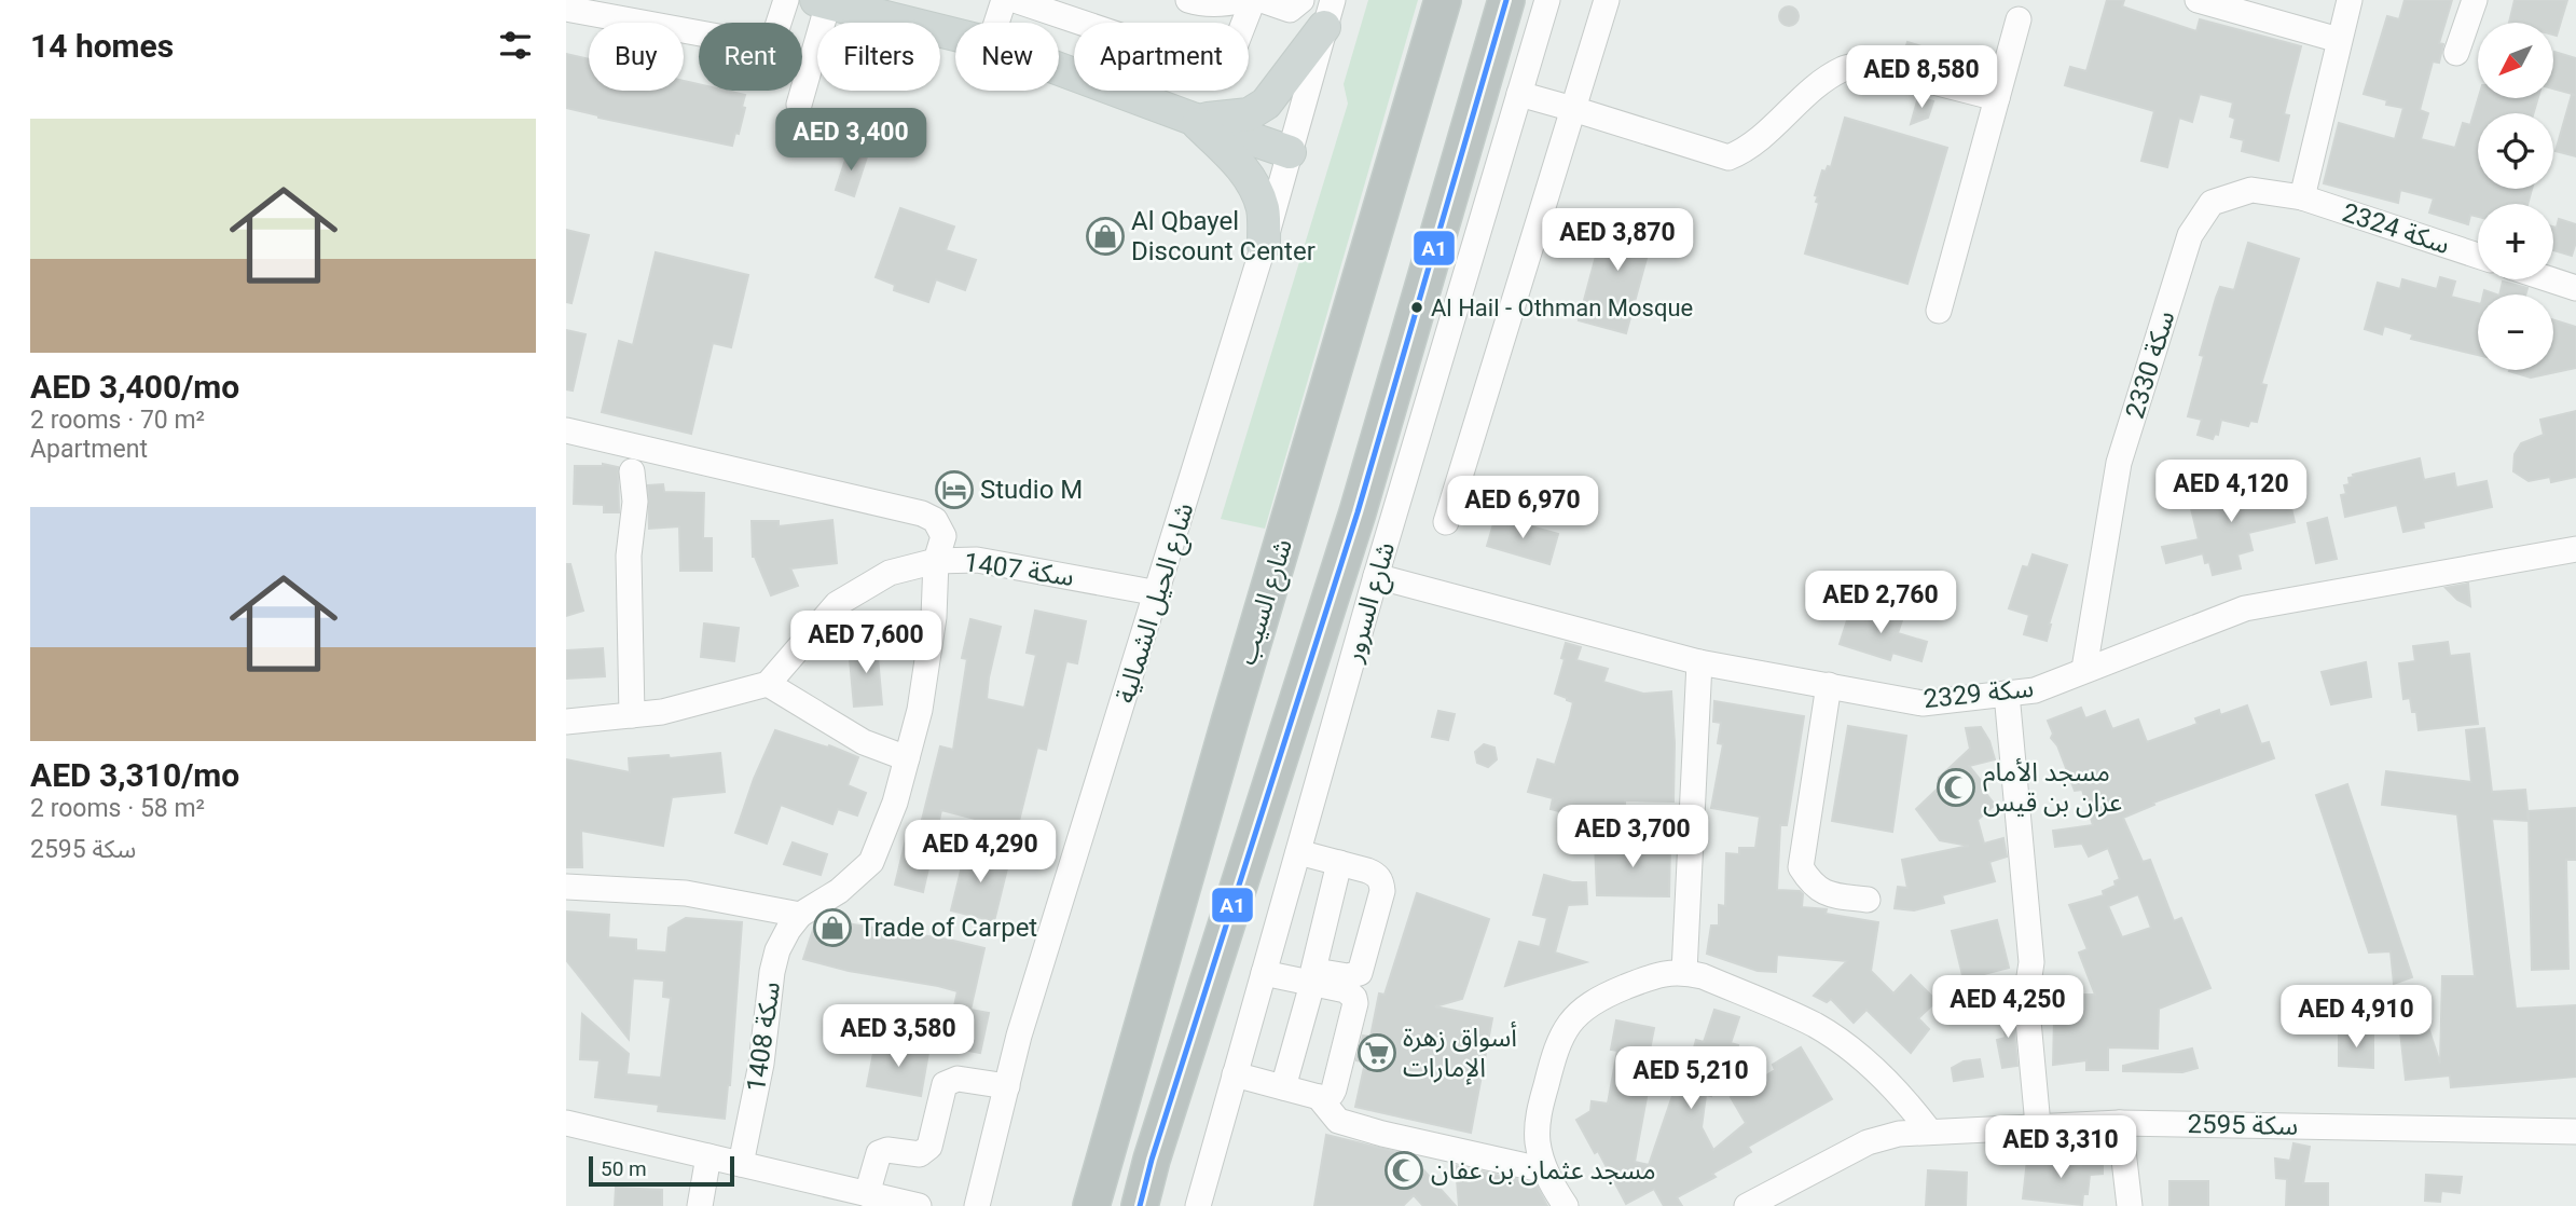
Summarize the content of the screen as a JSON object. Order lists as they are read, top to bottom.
{
  "streets": {
    "highway": ["شارع السيب"],
    "street": [
      "سكة 2324",
      "سكة 2330",
      "سكة 1407",
      "شارع السرور",
      "شارع الحيل الشمالية",
      "سكة 2329",
      "سكة 1408",
      "سكة 2595"
    ]
  },
  "crossings": [
    ["سكة 2324", "سكة 2330"],
    ["سكة 2330", "سكة 2329"],
    ["سكة 1407", "شارع الحيل الشمالية"],
    ["سكة 1407", "سكة 1408"],
    ["شارع السرور", "سكة 2329"]
  ],
  "places": {
    "shop": ["Al Qbayel Discount Center", "Trade of Carpet"],
    "other": ["Al Hail - Othman Mosque"],
    "hotel": ["Studio M"],
    "mosque": ["مسجد الأمام عزان بن قيس", "مسجد عثمان بن عفان"],
    "supermarket": ["أسواق زهرة الإمارات"]
  },
  "lines": ["transit line A1"],
  "scale_bar": "50 m",
  "north": "bottom left",
  "page": {
    "heading": "14 homes",
    "map_buttons": ["+", "−"],
    "chip": [
      "Buy",
      "Rent",
      "Filters",
      "New",
      "Apartment"
    ],
    "price": [
      "AED 8,580",
      "AED 3,400",
      "AED 3,870",
      "AED 4,120",
      "AED 6,970",
      "AED 2,760",
      "AED 7,600",
      "AED 3,700",
      "AED 4,290",
      "AED 4,250",
      "AED 4,910",
      "AED 3,580",
      "AED 5,210",
      "AED 3,310"
    ],
    "list": [
      {
        "name": "AED 3,400/mo",
        "note": "2 rooms · 70 m² · Apartment"
      },
      {
        "name": "AED 3,310/mo",
        "note": "2 rooms · 58 m² · سكة 2595"
      }
    ],
    "scale": "50 m"
  }
}
